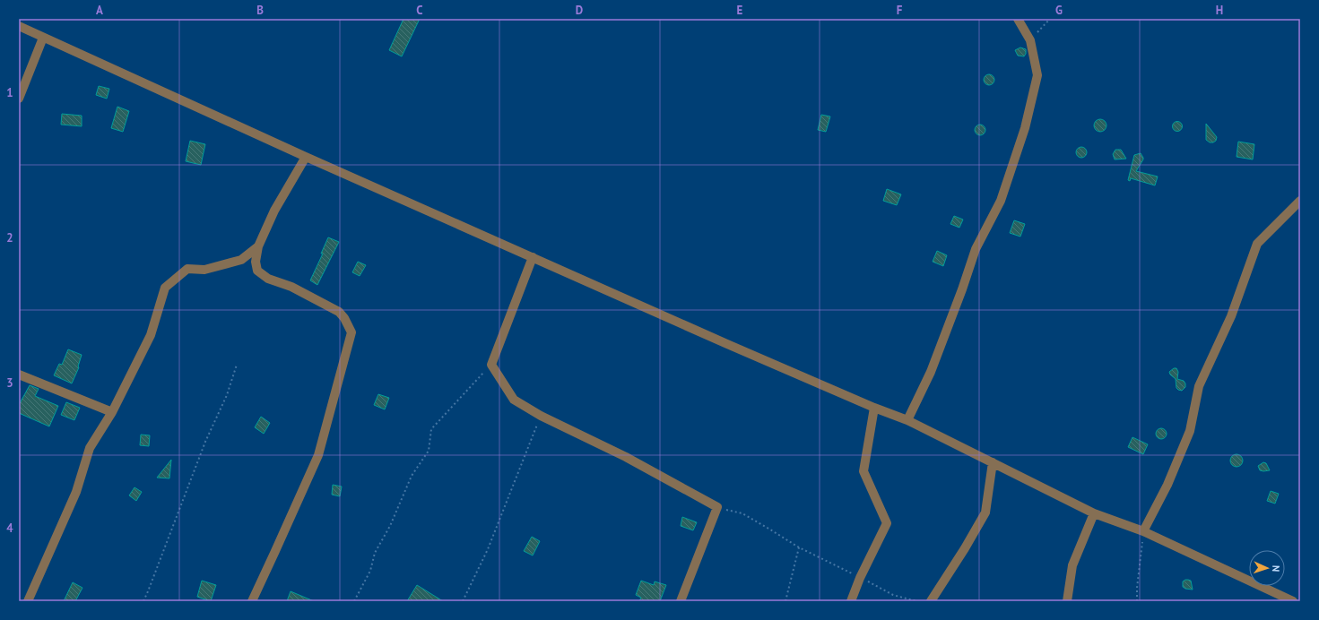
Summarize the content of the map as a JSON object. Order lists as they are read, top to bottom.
{
  "north": "right",
  "grid": {
    "columns": [
      "A",
      "B",
      "C",
      "D",
      "E",
      "F",
      "G",
      "H"
    ],
    "rows": [
      "1",
      "2",
      "3",
      "4"
    ]
  }
}
